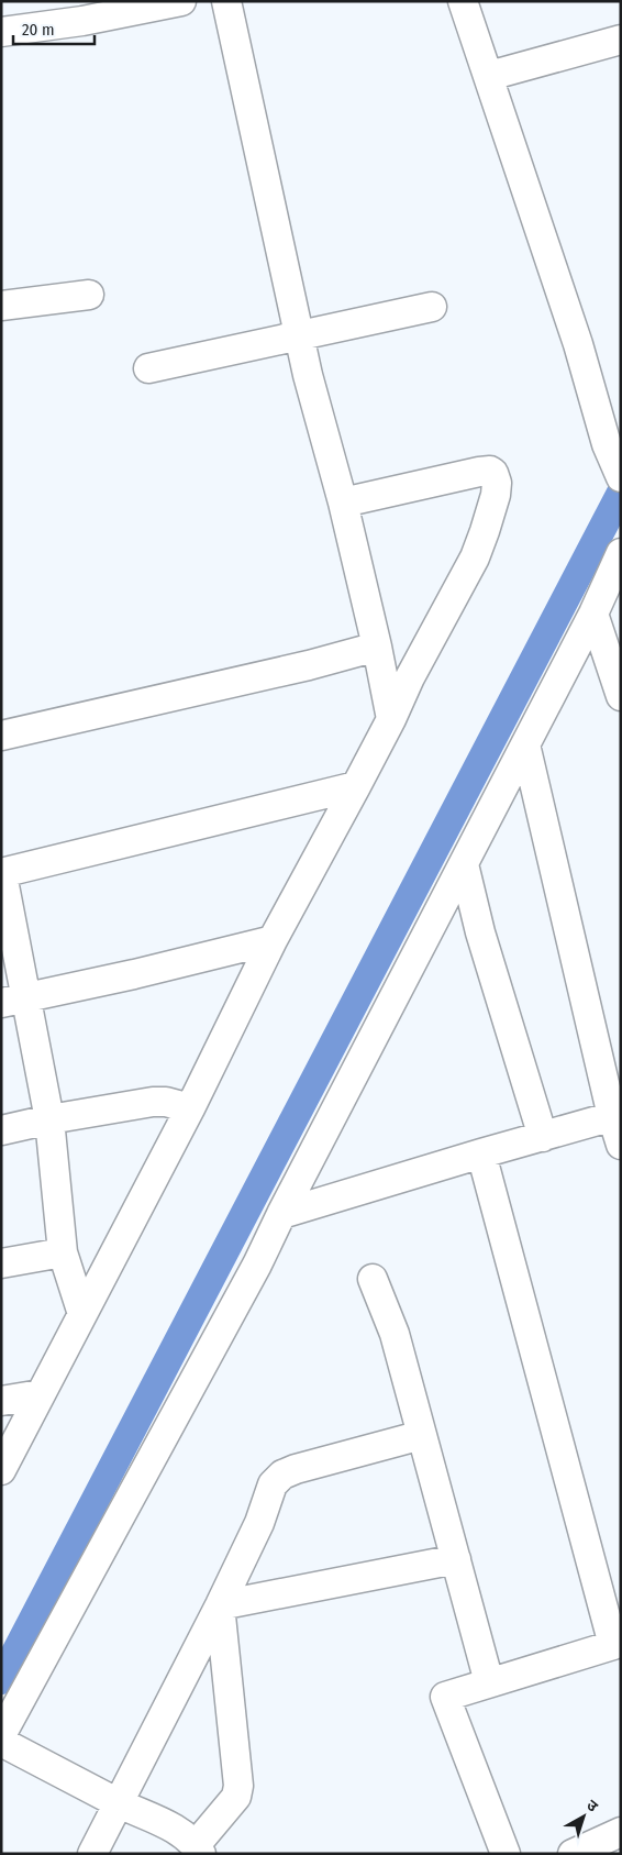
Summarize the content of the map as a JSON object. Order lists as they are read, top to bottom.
{
  "scale_bar": "20 m",
  "north": "top right"
}
